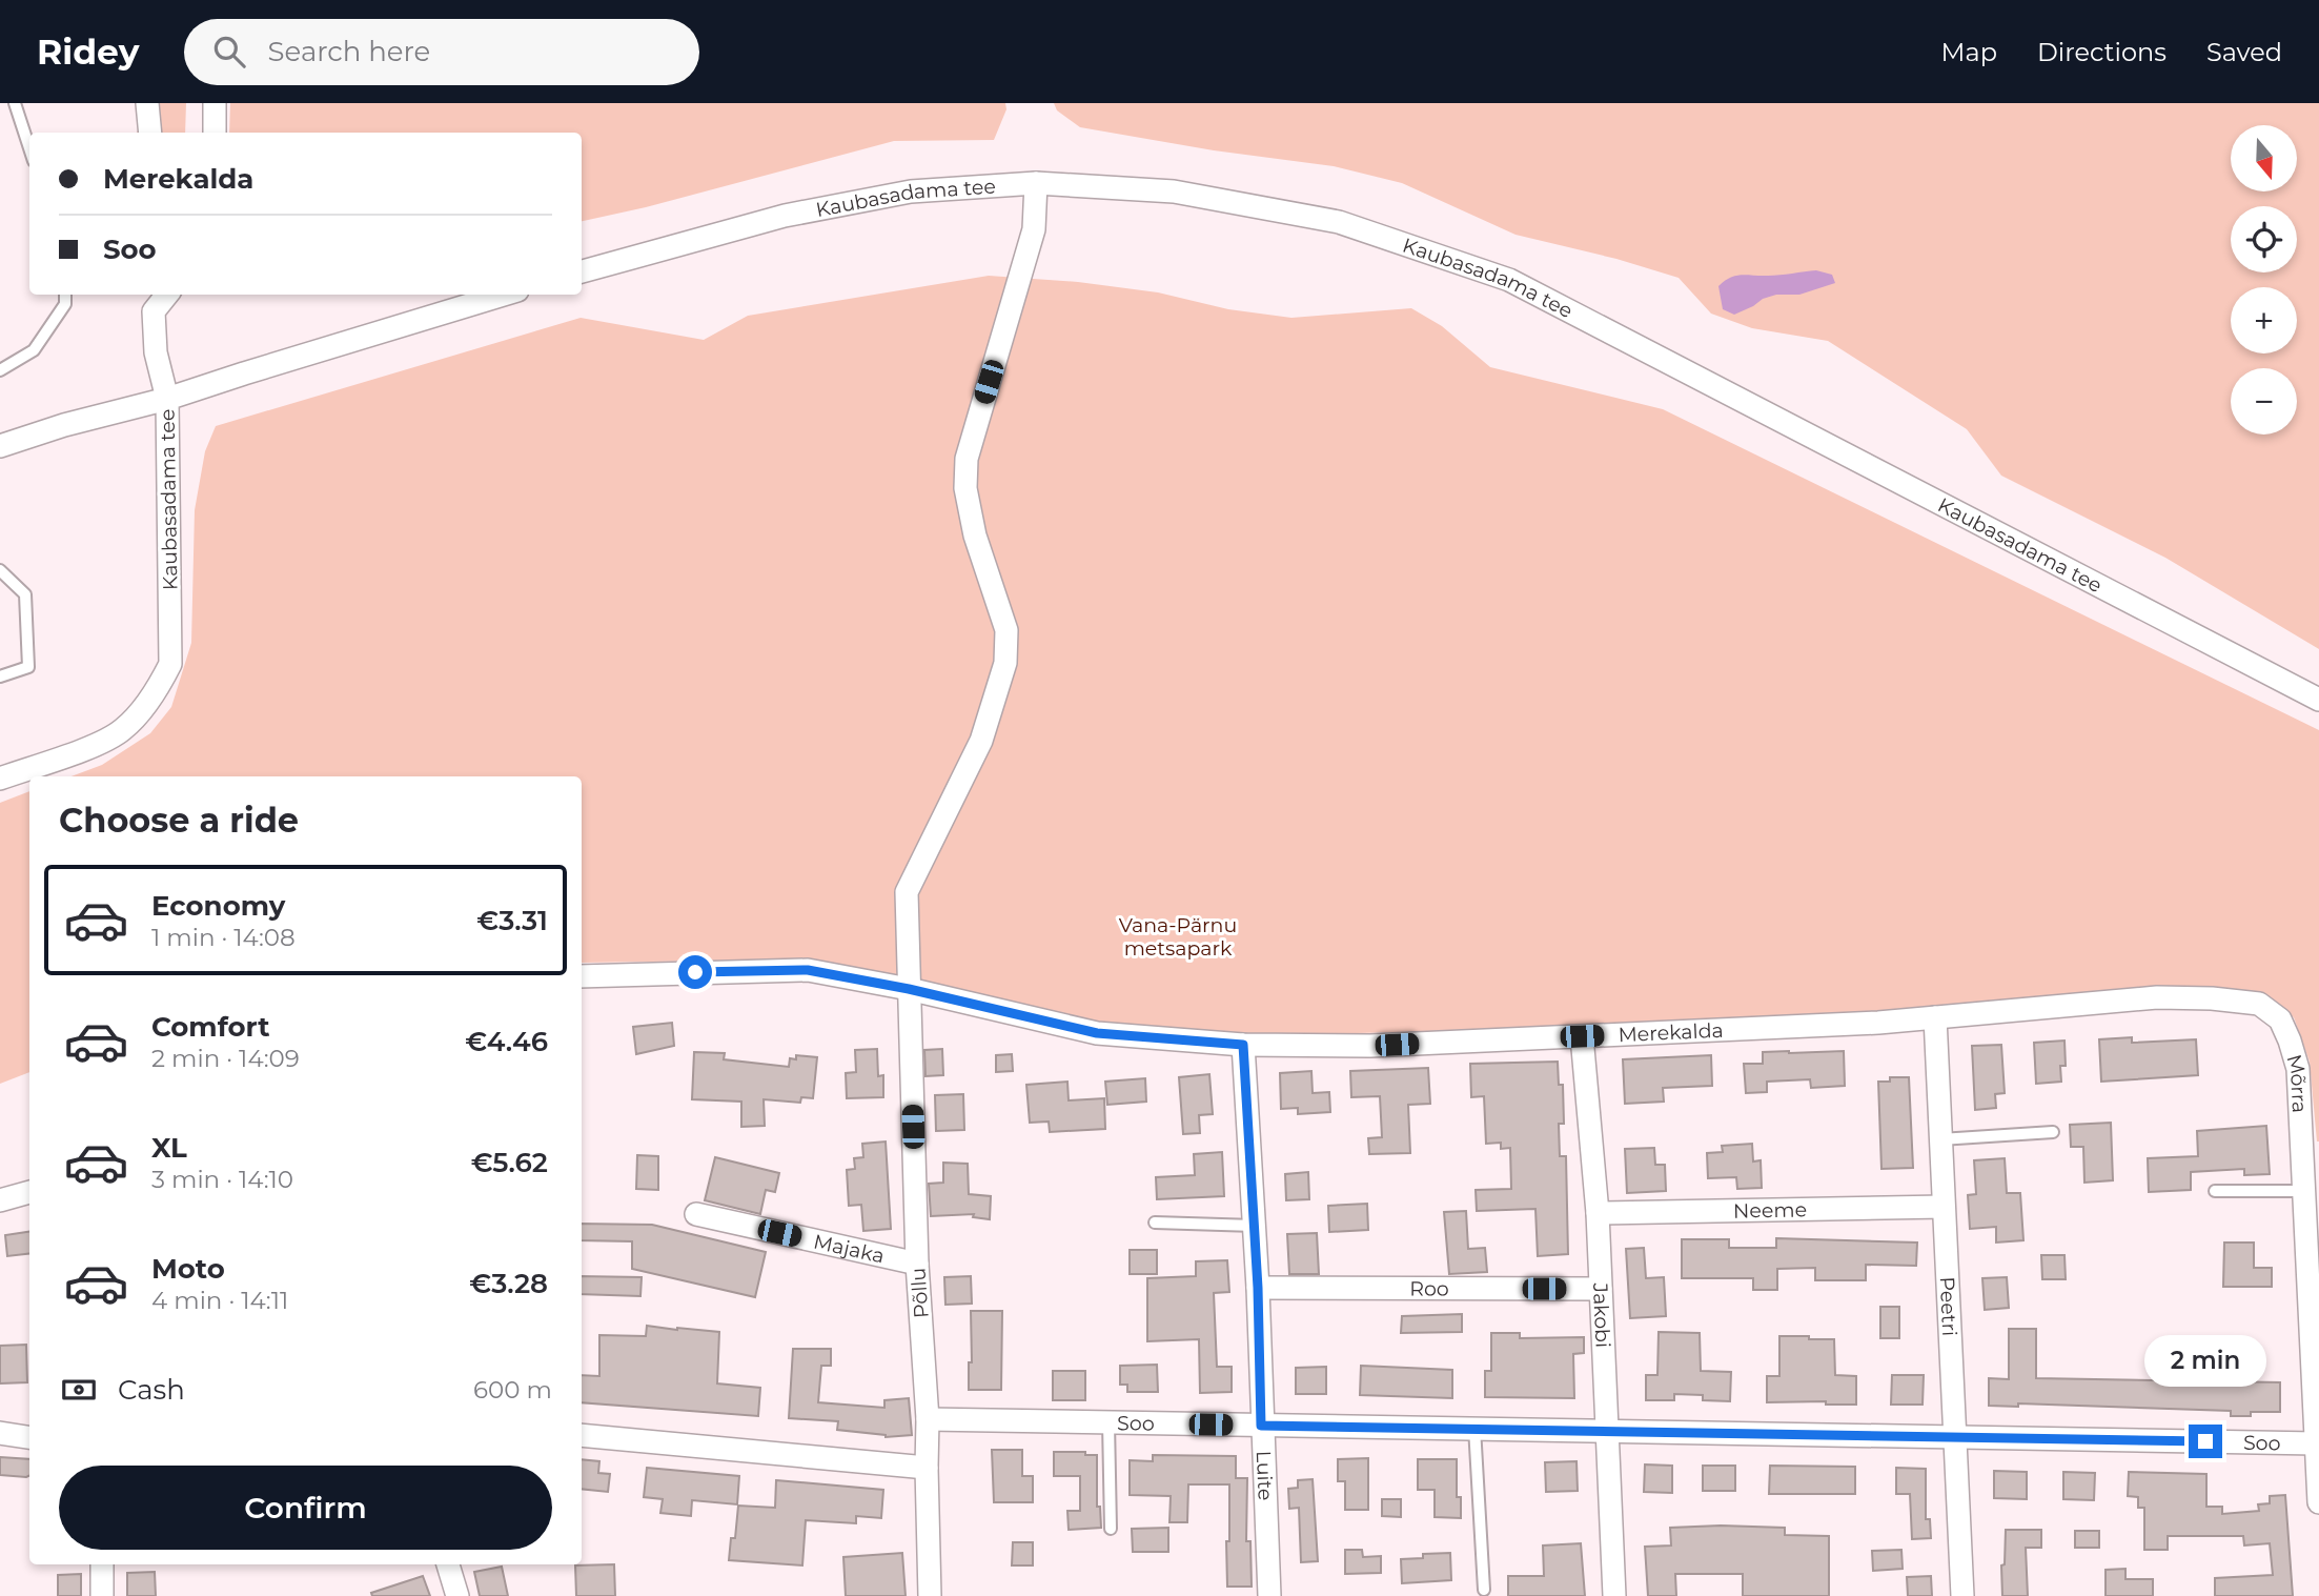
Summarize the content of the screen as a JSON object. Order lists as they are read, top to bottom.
{
  "streets": {
    "street": [
      "Kaubasadama tee",
      "Merekalda",
      "Mõrra",
      "Neeme",
      "Majaka",
      "Roo",
      "Põllu",
      "Peetri",
      "Jakobi",
      "Soo",
      "Luite"
    ]
  },
  "crossings": [
    ["Kaubasadama tee", "Põllu"],
    ["Merekalda", "Mõrra"],
    ["Merekalda", "Põllu"],
    ["Merekalda", "Peetri"],
    ["Merekalda", "Jakobi"],
    ["Merekalda", "Luite"],
    ["Mõrra", "Soo"],
    ["Neeme", "Peetri"],
    ["Neeme", "Jakobi"],
    ["Majaka", "Põllu"],
    ["Roo", "Jakobi"],
    ["Roo", "Luite"],
    ["Põllu", "Soo"],
    ["Peetri", "Soo"],
    ["Jakobi", "Soo"],
    ["Soo", "Luite"]
  ],
  "parks": ["Vana-Pärnu metsapark"],
  "north": "bottom",
  "page": {
    "header": "Ridey",
    "search": "Search here",
    "nav": ["Map", "Directions", "Saved"],
    "map_buttons": ["+", "−"],
    "banner": ["Merekalda", "Soo"],
    "heading": "Choose a ride",
    "list": [
      {
        "name": "Economy",
        "note": "1 min · 14:08",
        "value": "€3.31"
      },
      {
        "name": "Comfort",
        "note": "2 min · 14:09",
        "value": "€4.46"
      },
      {
        "name": "XL",
        "note": "3 min · 14:10",
        "value": "€5.62"
      },
      {
        "name": "Moto",
        "note": "4 min · 14:11",
        "value": "€3.28"
      }
    ],
    "bubble": "2 min",
    "pay": ["Cash", "600 m"],
    "buttons": "Confirm"
  }
}
